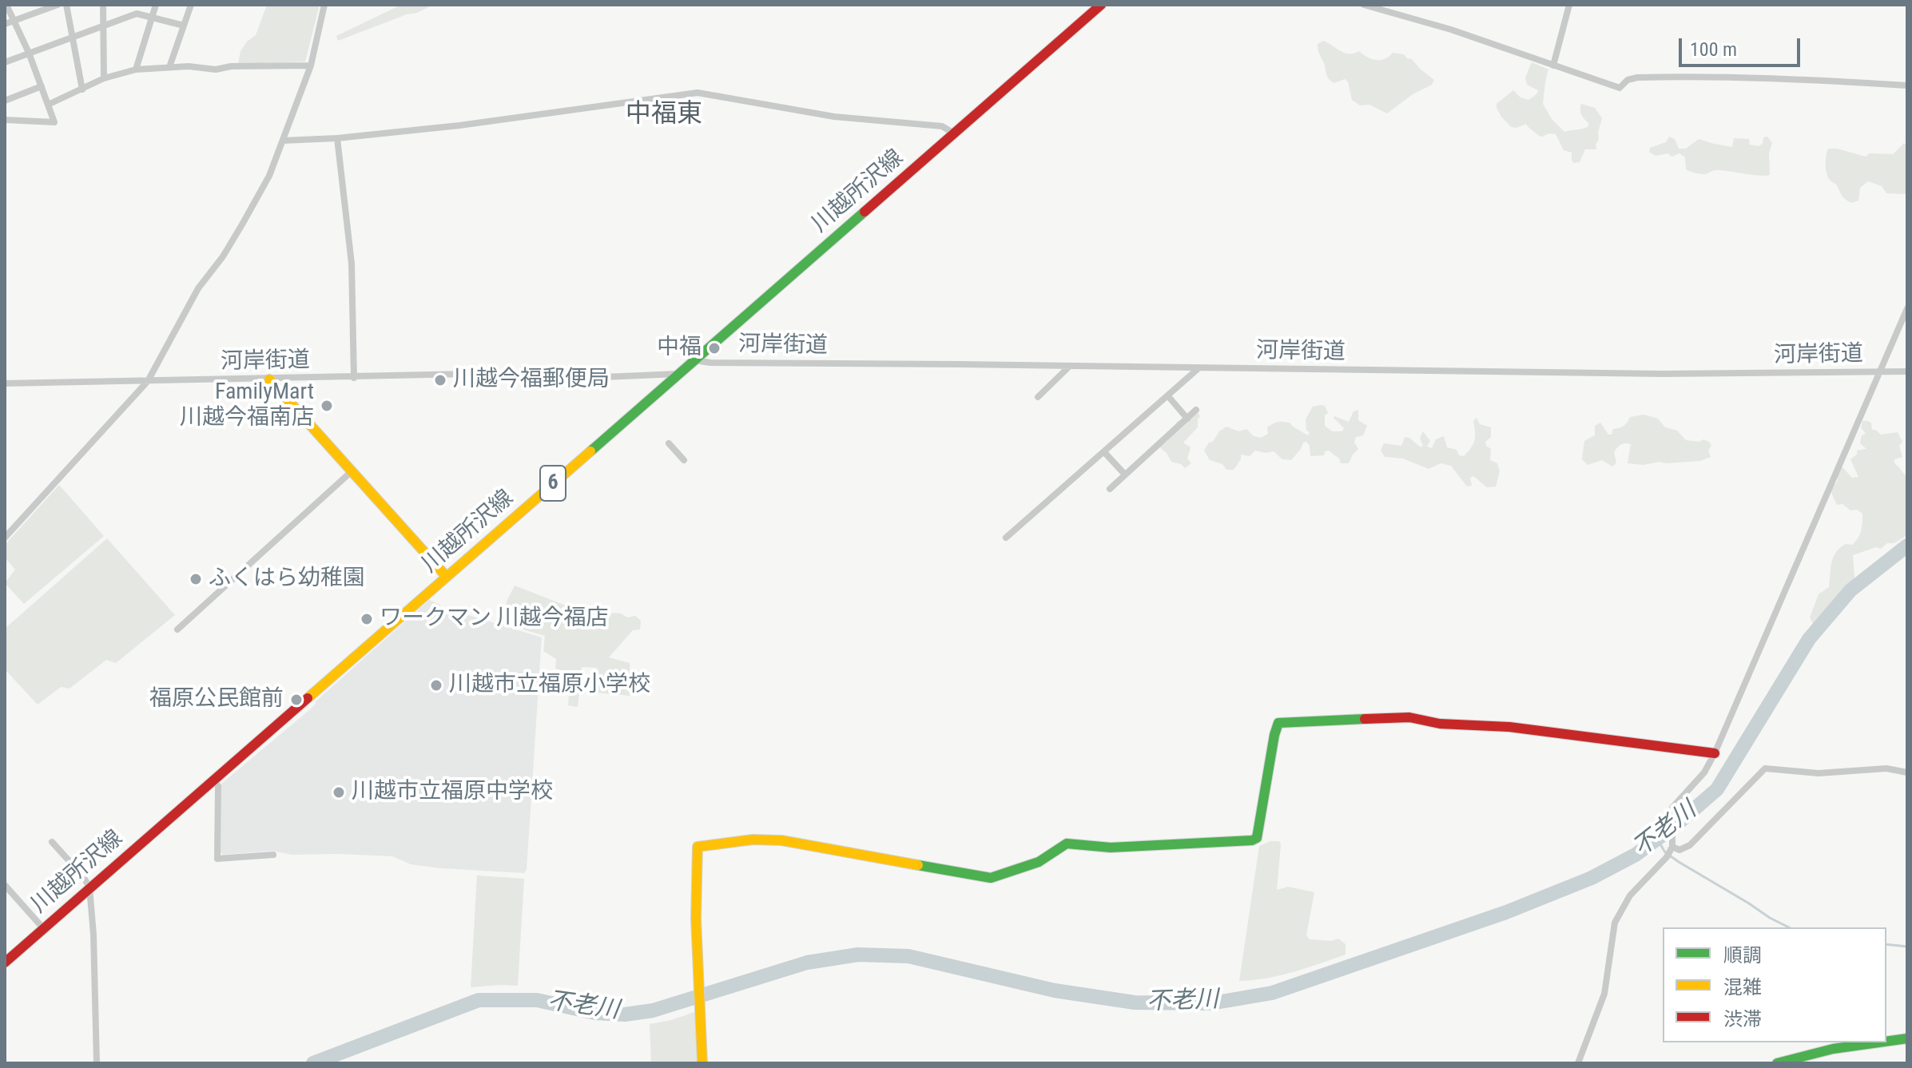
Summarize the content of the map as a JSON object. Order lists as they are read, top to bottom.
{
  "streets": {
    "street": ["川越所沢線", "河岸街道", "6"]
  },
  "crossings": [
    ["川越所沢線", "河岸街道"]
  ],
  "districts": ["中福東"],
  "water": ["不老川"],
  "places": [
    "中福",
    "川越今福郵便局",
    "FamilyMart 川越今福南店",
    "ふくはら幼稚園",
    "ワークマン 川越今福店",
    "川越市立福原小学校",
    "福原公民館前",
    "川越市立福原中学校"
  ],
  "legend": ["順調", "混雑", "渋滞"],
  "scale_bar": "100 m"
}
